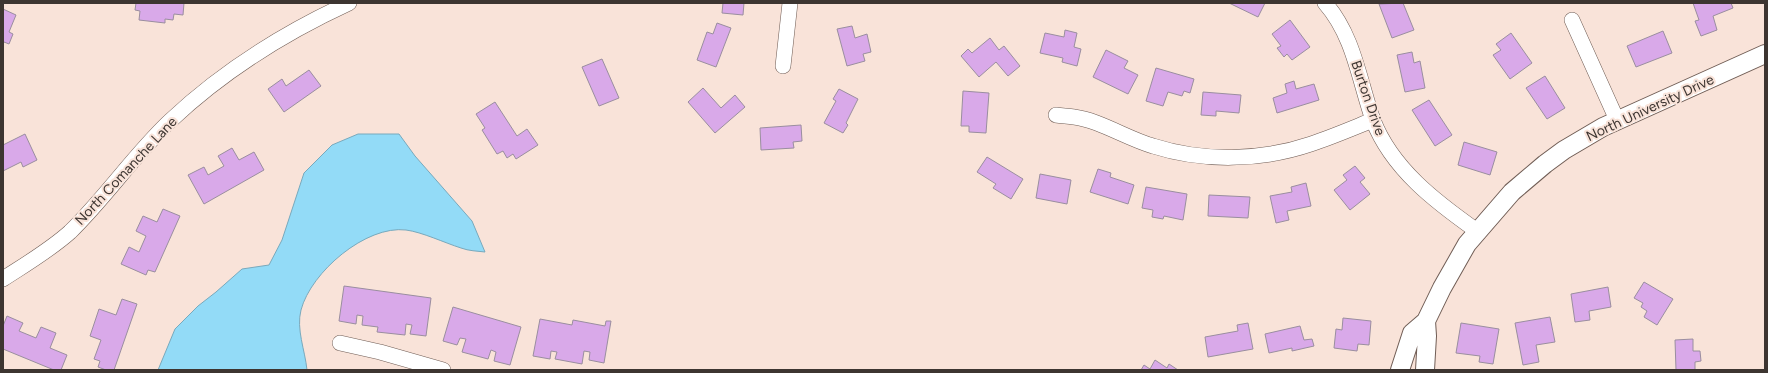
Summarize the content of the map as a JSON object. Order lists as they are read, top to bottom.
{
  "streets": {
    "street": ["Burton Drive", "North University Drive", "North Comanche Lane"]
  },
  "crossings": [
    ["Burton Drive", "North University Drive"]
  ]
}
